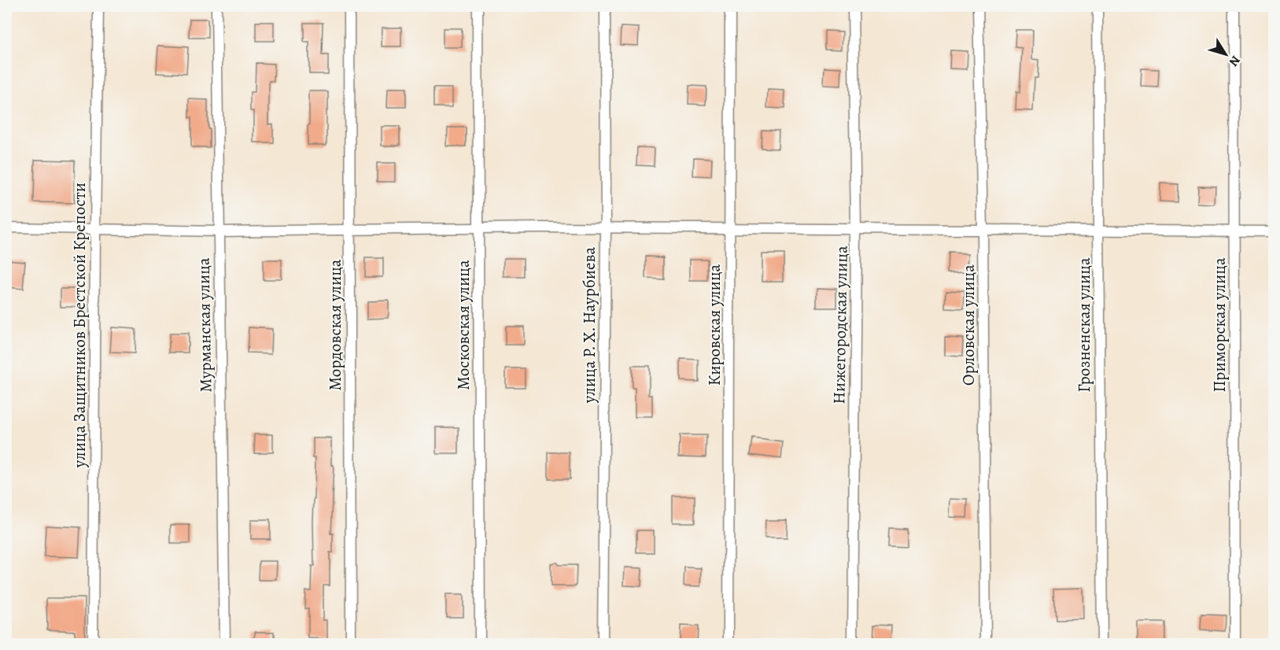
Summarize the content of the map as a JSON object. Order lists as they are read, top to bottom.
{
  "streets": {
    "street": [
      "улица Защитников Брестской Крепости",
      "Мурманская улица",
      "Мордовская улица",
      "Московская улица",
      "улица Р. Х. Наурбиева",
      "Кировская улица",
      "Нижегородская улица",
      "Орловская улица",
      "Грозненская улица",
      "Приморская улица"
    ]
  },
  "north": "bottom right"
}
